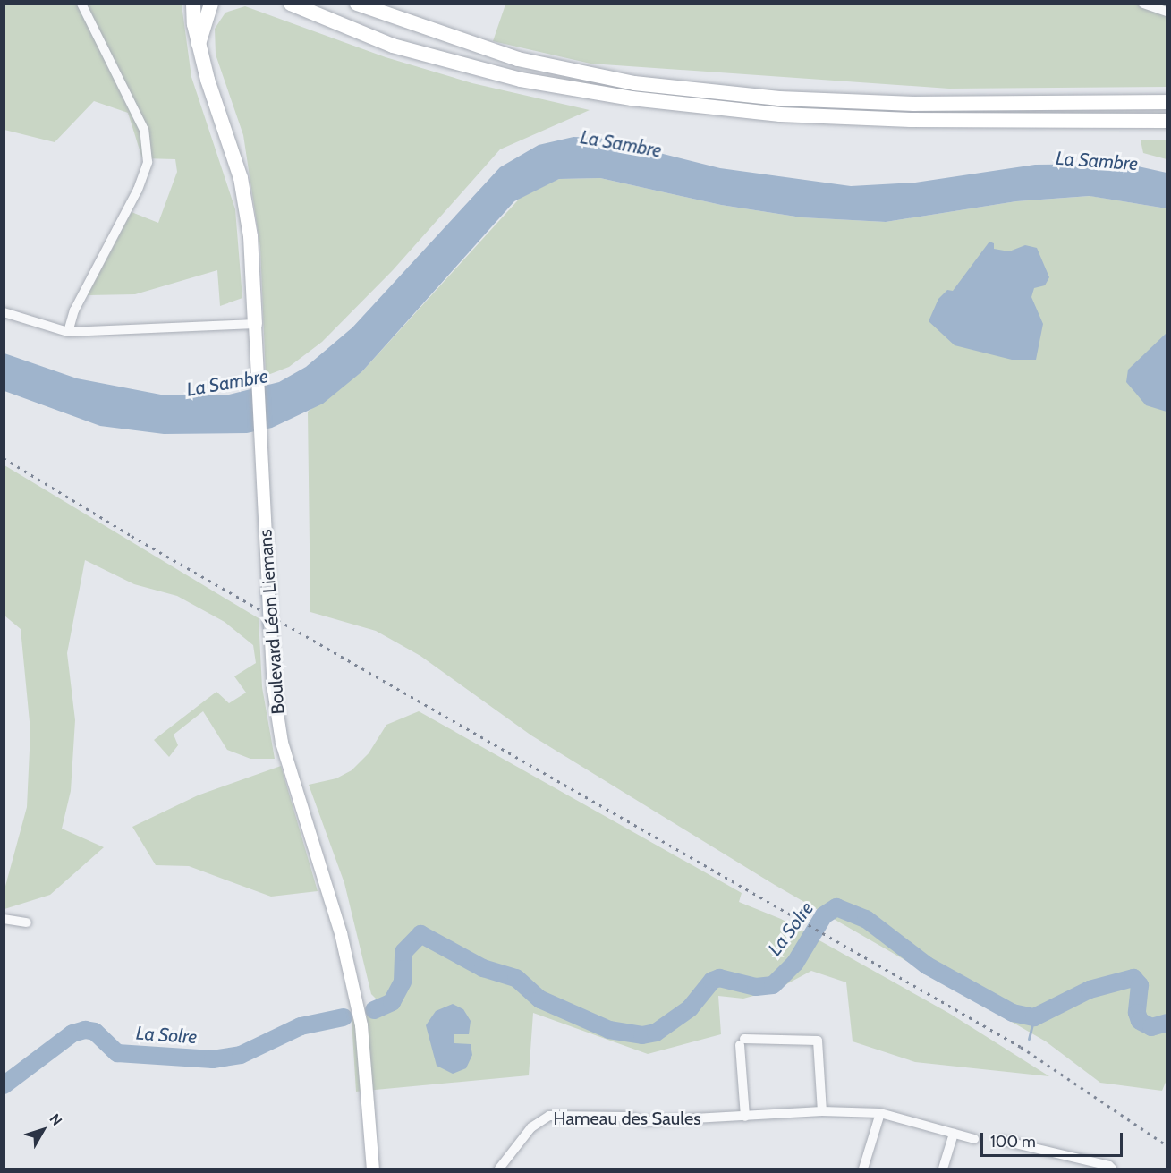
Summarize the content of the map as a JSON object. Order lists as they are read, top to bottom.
{
  "streets": {
    "highway": ["Boulevard Léon Liemans"],
    "street": ["Hameau des Saules"]
  },
  "water": ["La Sambre", "La Solre"],
  "scale_bar": "100 m",
  "north": "top right"
}
